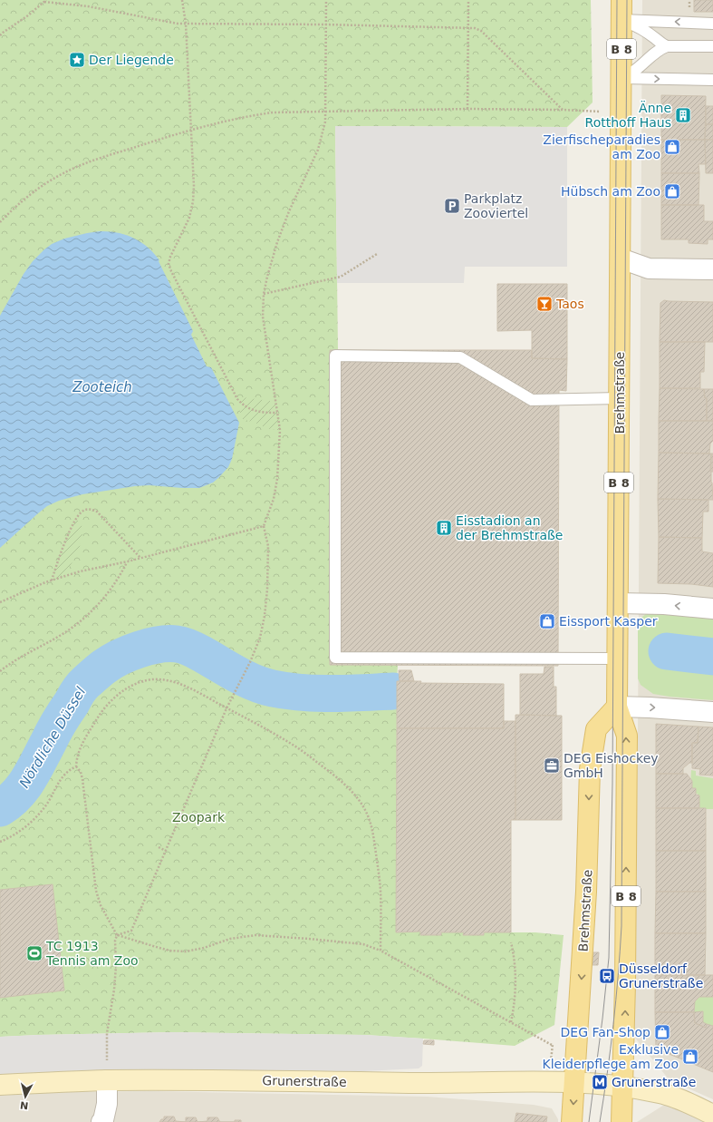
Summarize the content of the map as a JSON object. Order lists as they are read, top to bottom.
{
  "streets": {
    "main road": ["B 8", "Brehmstraße"],
    "street": ["Grunerstraße"]
  },
  "crossings": [
    ["Brehmstraße", "Grunerstraße"]
  ],
  "water": ["Zooteich", "Nördliche Düssel"],
  "parks": ["Zoopark"],
  "places": {
    "place": ["Der Liegende"],
    "building": ["Änne Rotthoff Haus", "Eisstadion an der Brehmstraße"],
    "shop": [
      "Zierfischeparadies am Zoo",
      "Hübsch am Zoo",
      "Eissport Kasper",
      "DEG Fan-Shop",
      "Exklusive Kleiderpflege am Zoo"
    ],
    "parking": ["Parkplatz Zooviertel"],
    "bar": ["Taos"],
    "office": ["DEG Eishockey GmbH"],
    "sports": ["TC 1913 Tennis am Zoo"],
    "bus stop": ["Düsseldorf Grunerstraße"],
    "metro station": ["Grunerstraße"]
  },
  "north": "bottom"
}
